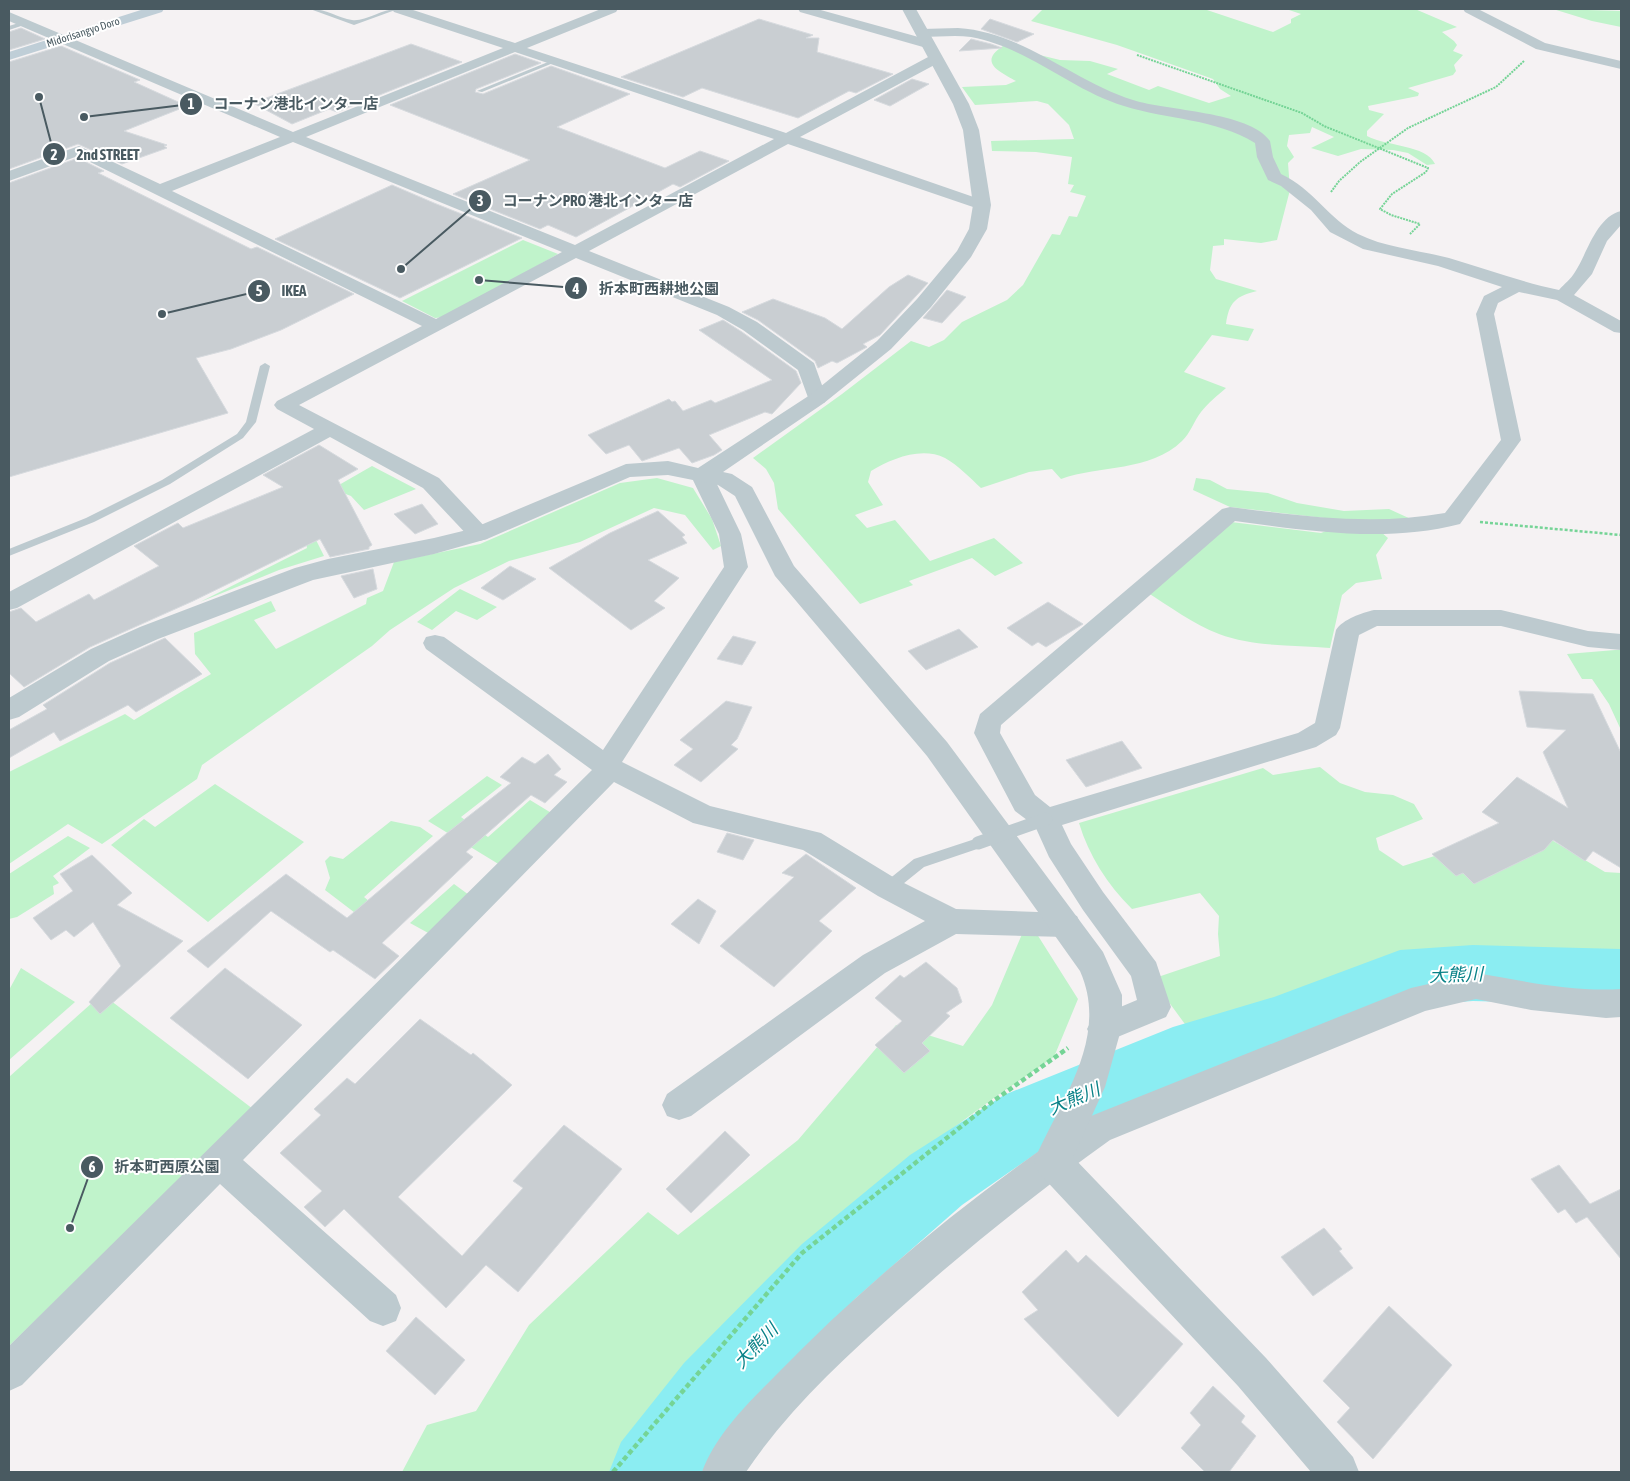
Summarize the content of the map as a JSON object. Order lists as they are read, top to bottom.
{
  "streets": {
    "main road": ["Midorisangyo Doro"]
  },
  "water": ["大熊川"],
  "places": [
    "2nd STREET",
    "コーナン港北インター店",
    "コーナンPRO 港北インター店",
    "折本町西耕地公園",
    "IKEA",
    "折本町西原公園"
  ]
}
